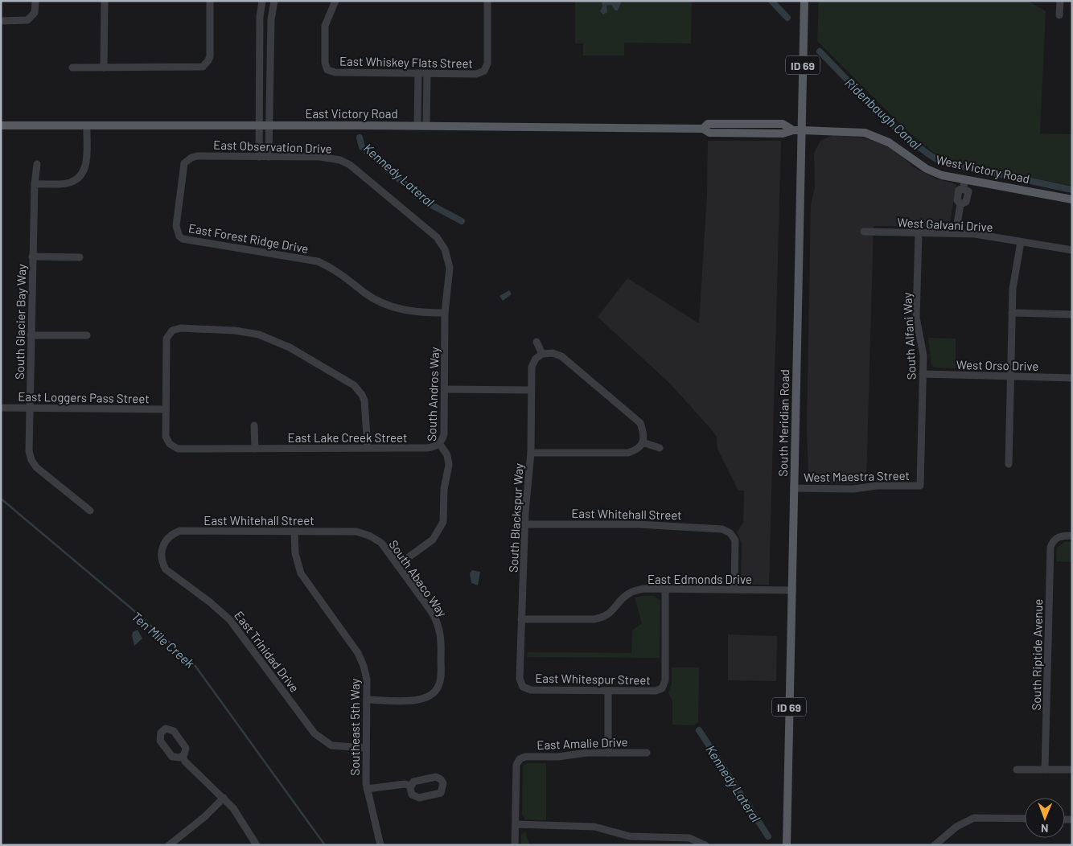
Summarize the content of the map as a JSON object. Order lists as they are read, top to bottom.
{
  "streets": {
    "main road": [
      "ID 69",
      "East Victory Road",
      "West Victory Road",
      "South Meridian Road"
    ],
    "street": [
      "East Whiskey Flats Street",
      "East Observation Drive",
      "West Galvani Drive",
      "East Forest Ridge Drive",
      "South Glacier Bay Way",
      "South Alfani Way",
      "West Orso Drive",
      "South Andros Way",
      "East Loggers Pass Street",
      "East Lake Creek Street",
      "West Maestra Street",
      "East Whitehall Street",
      "South Blackspur Way",
      "South Abaco Way",
      "East Edmonds Drive",
      "East Trinidad Drive",
      "South Riptide Avenue",
      "East Whitespur Street",
      "Southeast 5th Way",
      "East Amalie Drive"
    ]
  },
  "crossings": [
    ["East Victory Road", "West Victory Road"],
    ["East Victory Road", "South Meridian Road"],
    ["East Observation Drive", "East Forest Ridge Drive"],
    ["East Observation Drive", "South Andros Way"],
    ["West Victory Road", "South Meridian Road"],
    ["West Galvani Drive", "South Alfani Way"],
    ["East Forest Ridge Drive", "South Andros Way"],
    ["South Glacier Bay Way", "East Loggers Pass Street"],
    ["South Alfani Way", "West Orso Drive"],
    ["South Alfani Way", "West Maestra Street"],
    ["South Andros Way", "East Lake Creek Street"],
    ["South Andros Way", "South Abaco Way"],
    ["East Loggers Pass Street", "East Lake Creek Street"],
    ["South Meridian Road", "West Maestra Street"],
    ["South Meridian Road", "East Edmonds Drive"],
    ["East Whitehall Street", "South Blackspur Way"],
    ["East Whitehall Street", "South Abaco Way"],
    ["East Whitehall Street", "East Edmonds Drive"],
    ["East Whitehall Street", "East Trinidad Drive"],
    ["East Whitehall Street", "Southeast 5th Way"],
    ["South Blackspur Way", "East Edmonds Drive"],
    ["South Blackspur Way", "East Whitespur Street"],
    ["South Abaco Way", "Southeast 5th Way"],
    ["East Edmonds Drive", "East Whitespur Street"],
    ["East Trinidad Drive", "Southeast 5th Way"]
  ],
  "water": ["Ridenbaugh Canal", "Kennedy Lateral", "Ten Mile Creek"],
  "north": "bottom"
}
